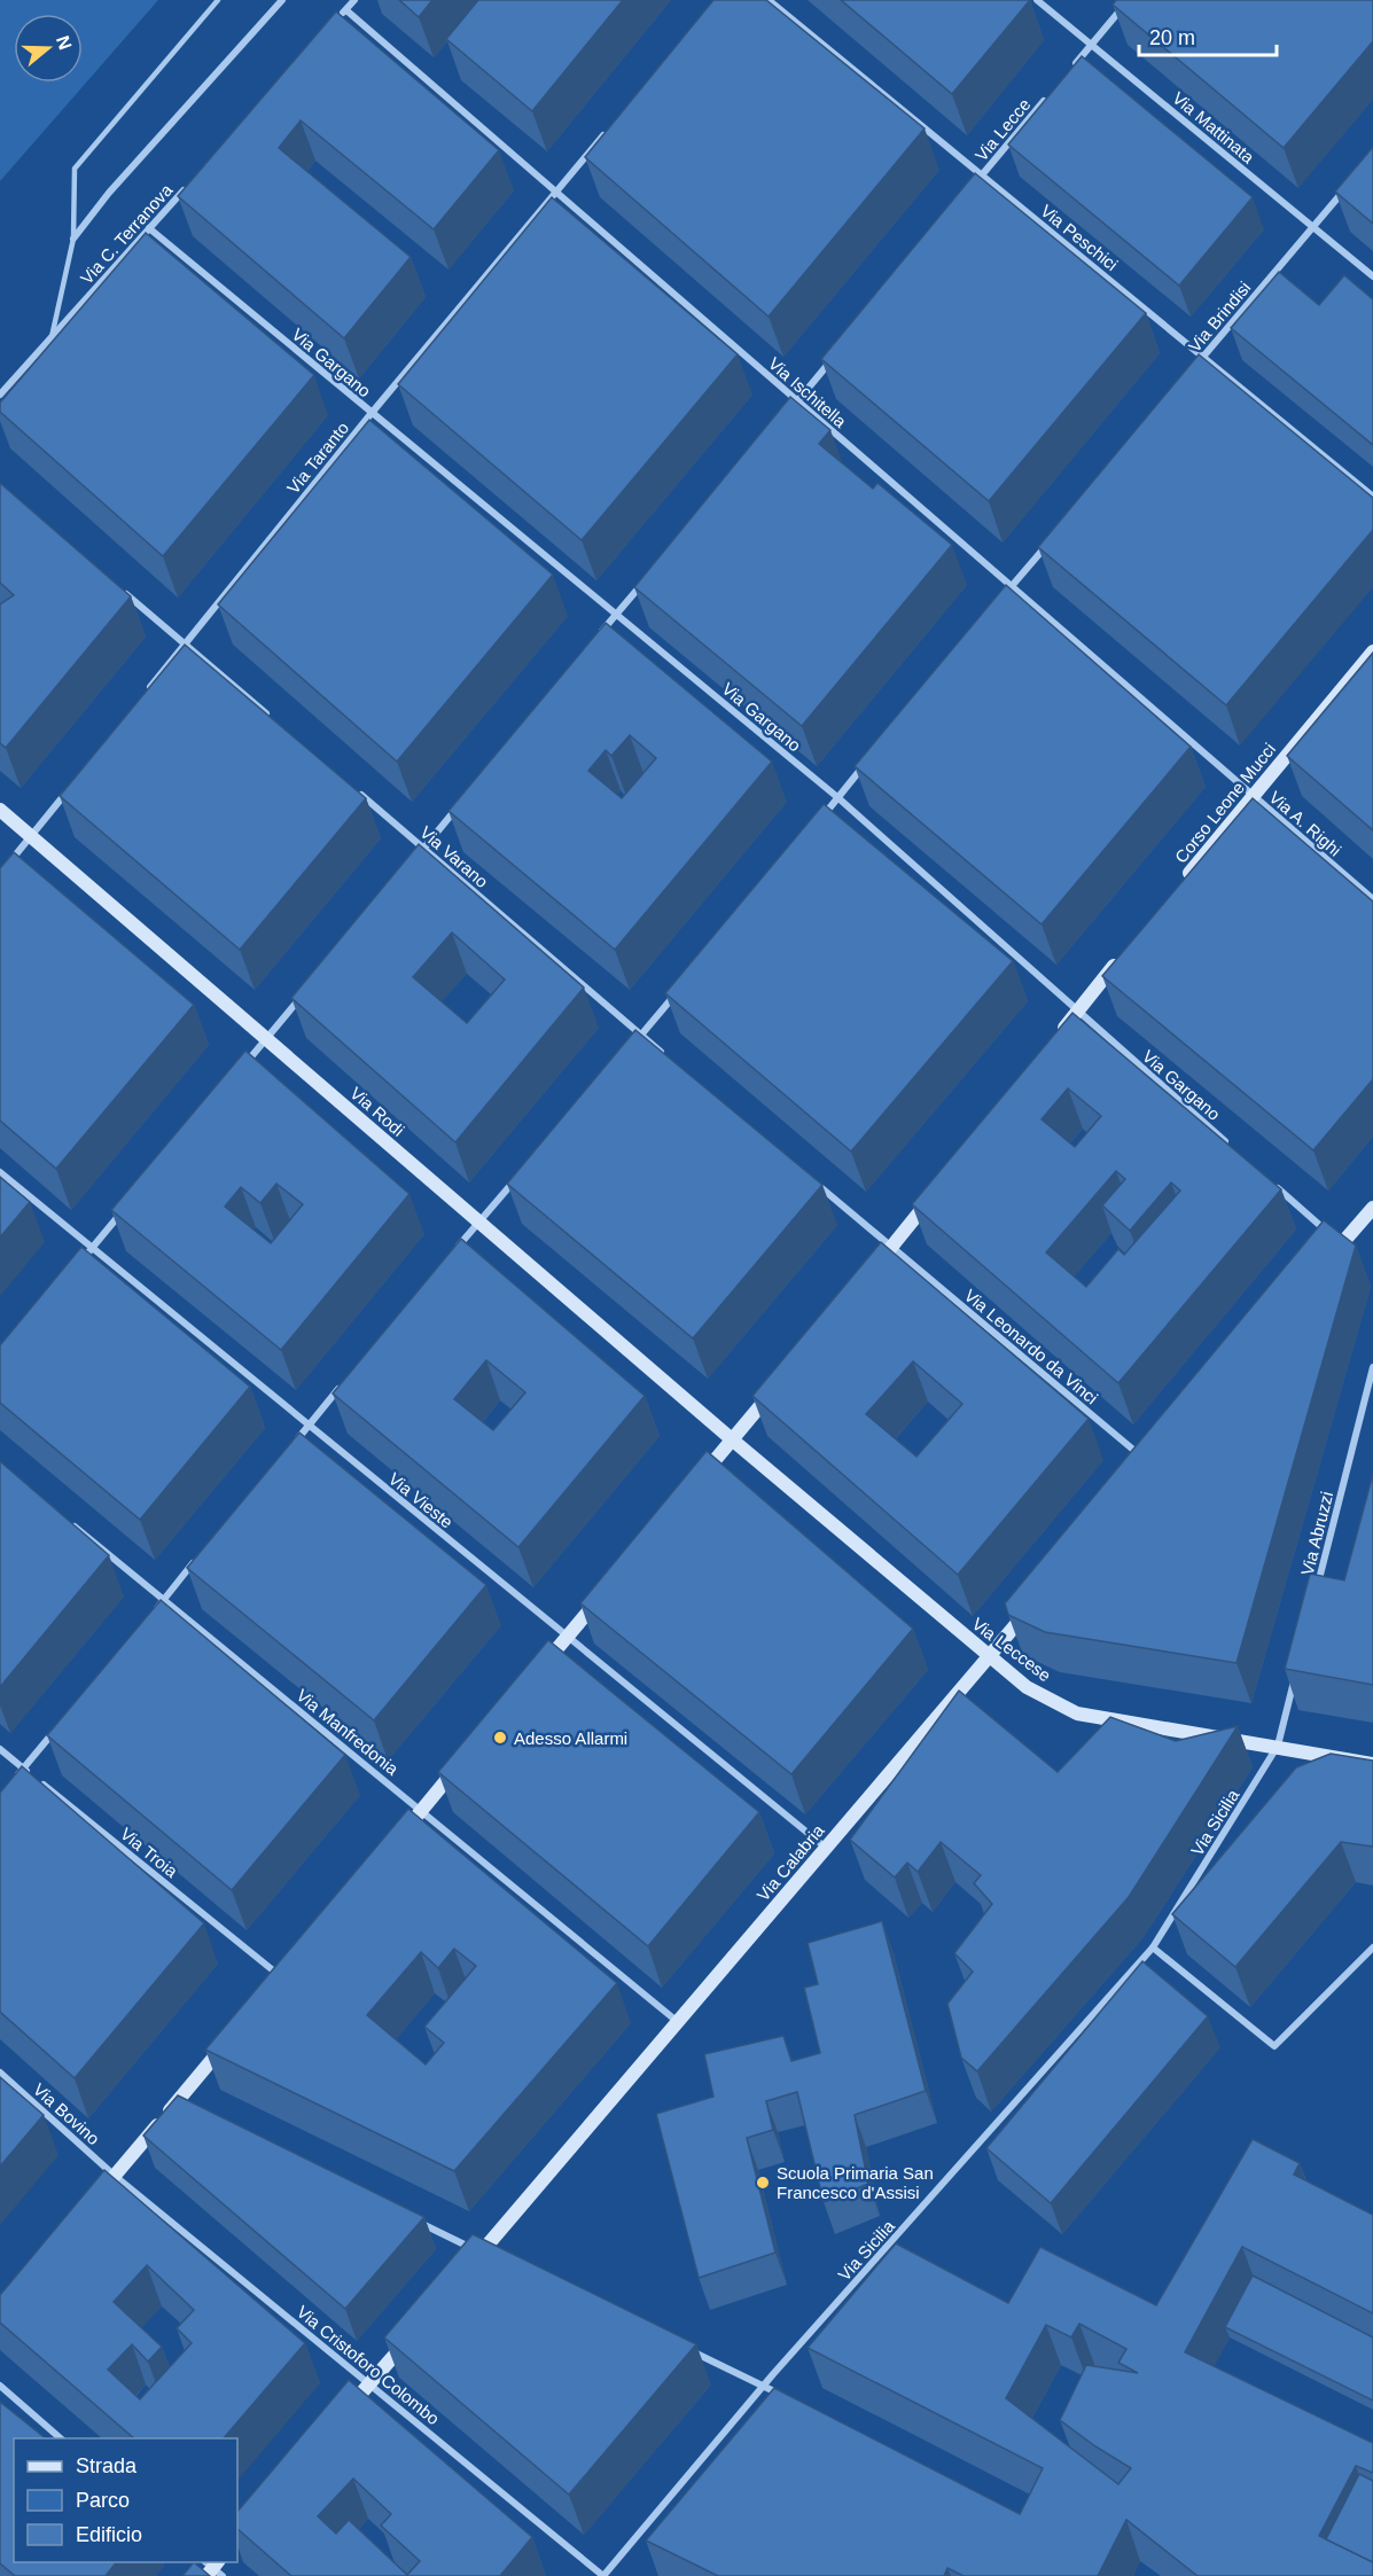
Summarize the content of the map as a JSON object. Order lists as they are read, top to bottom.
{
  "streets": {
    "street": [
      "Via Mattinata",
      "Via Lecce",
      "Via C. Terranova",
      "Via Peschici",
      "Via Brindisi",
      "Via Gargano",
      "Via Ischitella",
      "Via Taranto",
      "Corso Leone Mucci",
      "Via A. Righi",
      "Via Varano",
      "Via Rodi",
      "Via Leonardo da Vinci",
      "Via Vieste",
      "Via Abruzzi",
      "Via Leccese",
      "Via Manfredonia",
      "Via Sicilia",
      "Via Troia",
      "Via Calabria",
      "Via Bovino",
      "Via Cristoforo Colombo"
    ]
  },
  "crossings": [
    ["Via Mattinata", "Via Brindisi"],
    ["Via Lecce", "Via Peschici"],
    ["Via C. Terranova", "Via Gargano"],
    ["Via Peschici", "Via Brindisi"],
    ["Via Gargano", "Via Taranto"],
    ["Via Ischitella", "Via Taranto"],
    ["Via Ischitella", "Corso Leone Mucci"],
    ["Via Ischitella", "Via A. Righi"],
    ["Corso Leone Mucci", "Via A. Righi"],
    ["Via Rodi", "Via Leccese"],
    ["Via Vieste", "Via Calabria"],
    ["Via Leccese", "Via Sicilia"],
    ["Via Leccese", "Via Calabria"],
    ["Via Manfredonia", "Via Calabria"],
    ["Via Sicilia", "Via Cristoforo Colombo"],
    ["Via Bovino", "Via Cristoforo Colombo"]
  ],
  "places": ["Adesso Allarmi", "Scuola Primaria San Francesco d'Assisi"],
  "legend": ["Strada", "Parco", "Edificio"],
  "scale_bar": "20 m",
  "north": "right"
}
